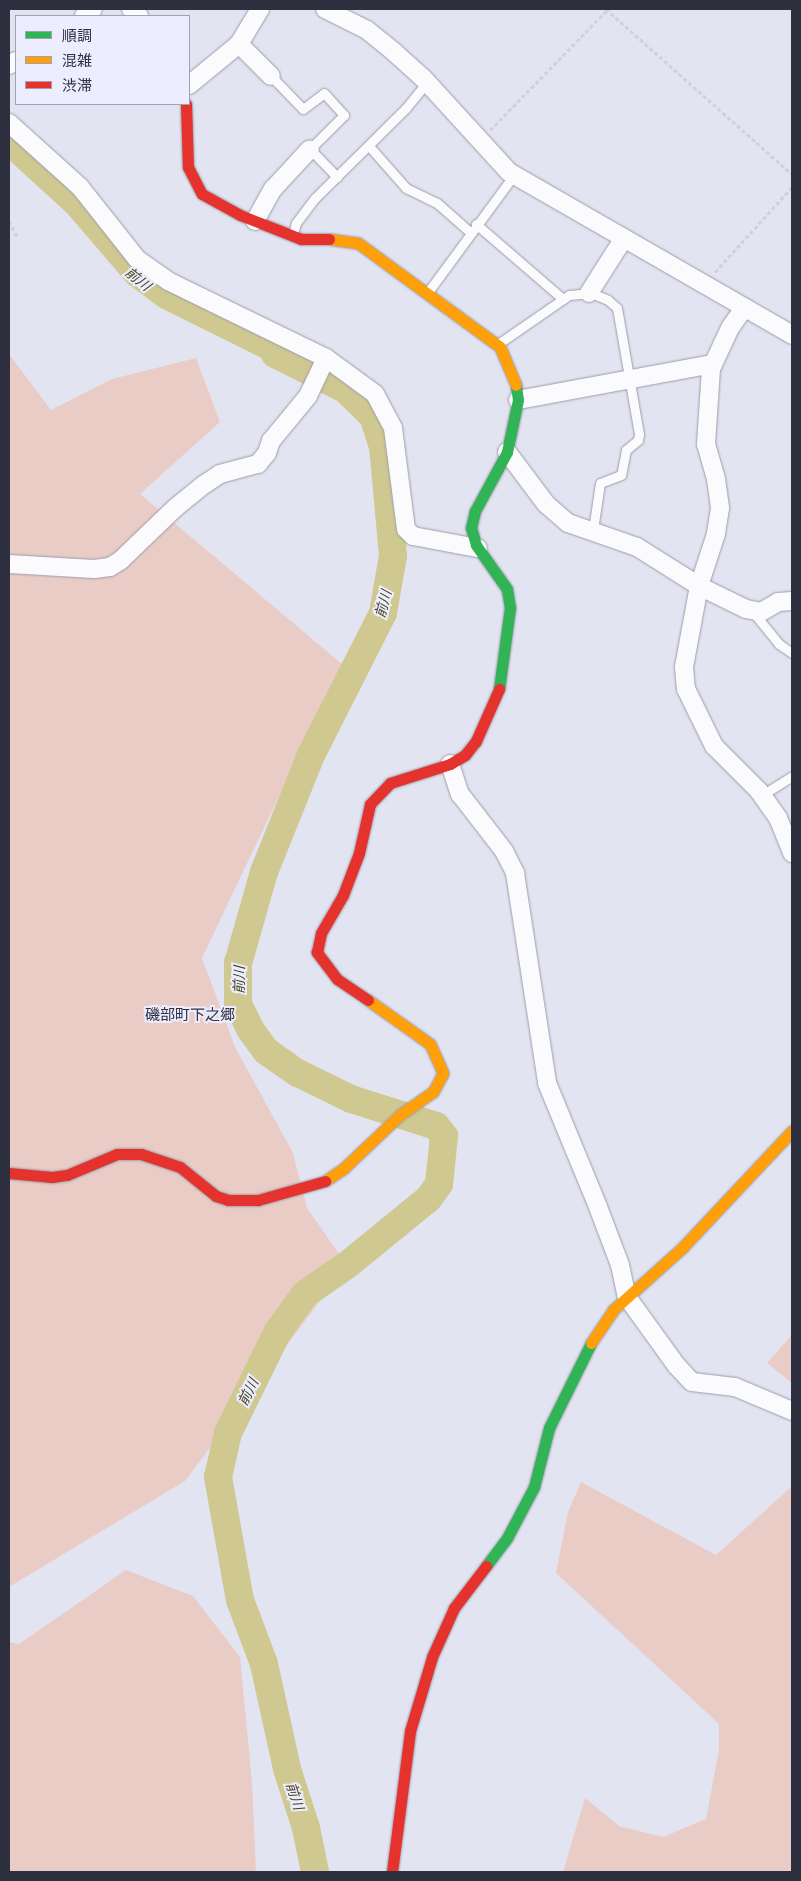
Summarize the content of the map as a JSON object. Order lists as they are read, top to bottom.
{
  "districts": ["磯部町下之郷"],
  "water": ["前川"],
  "legend": ["順調", "混雑", "渋滞"]
}
